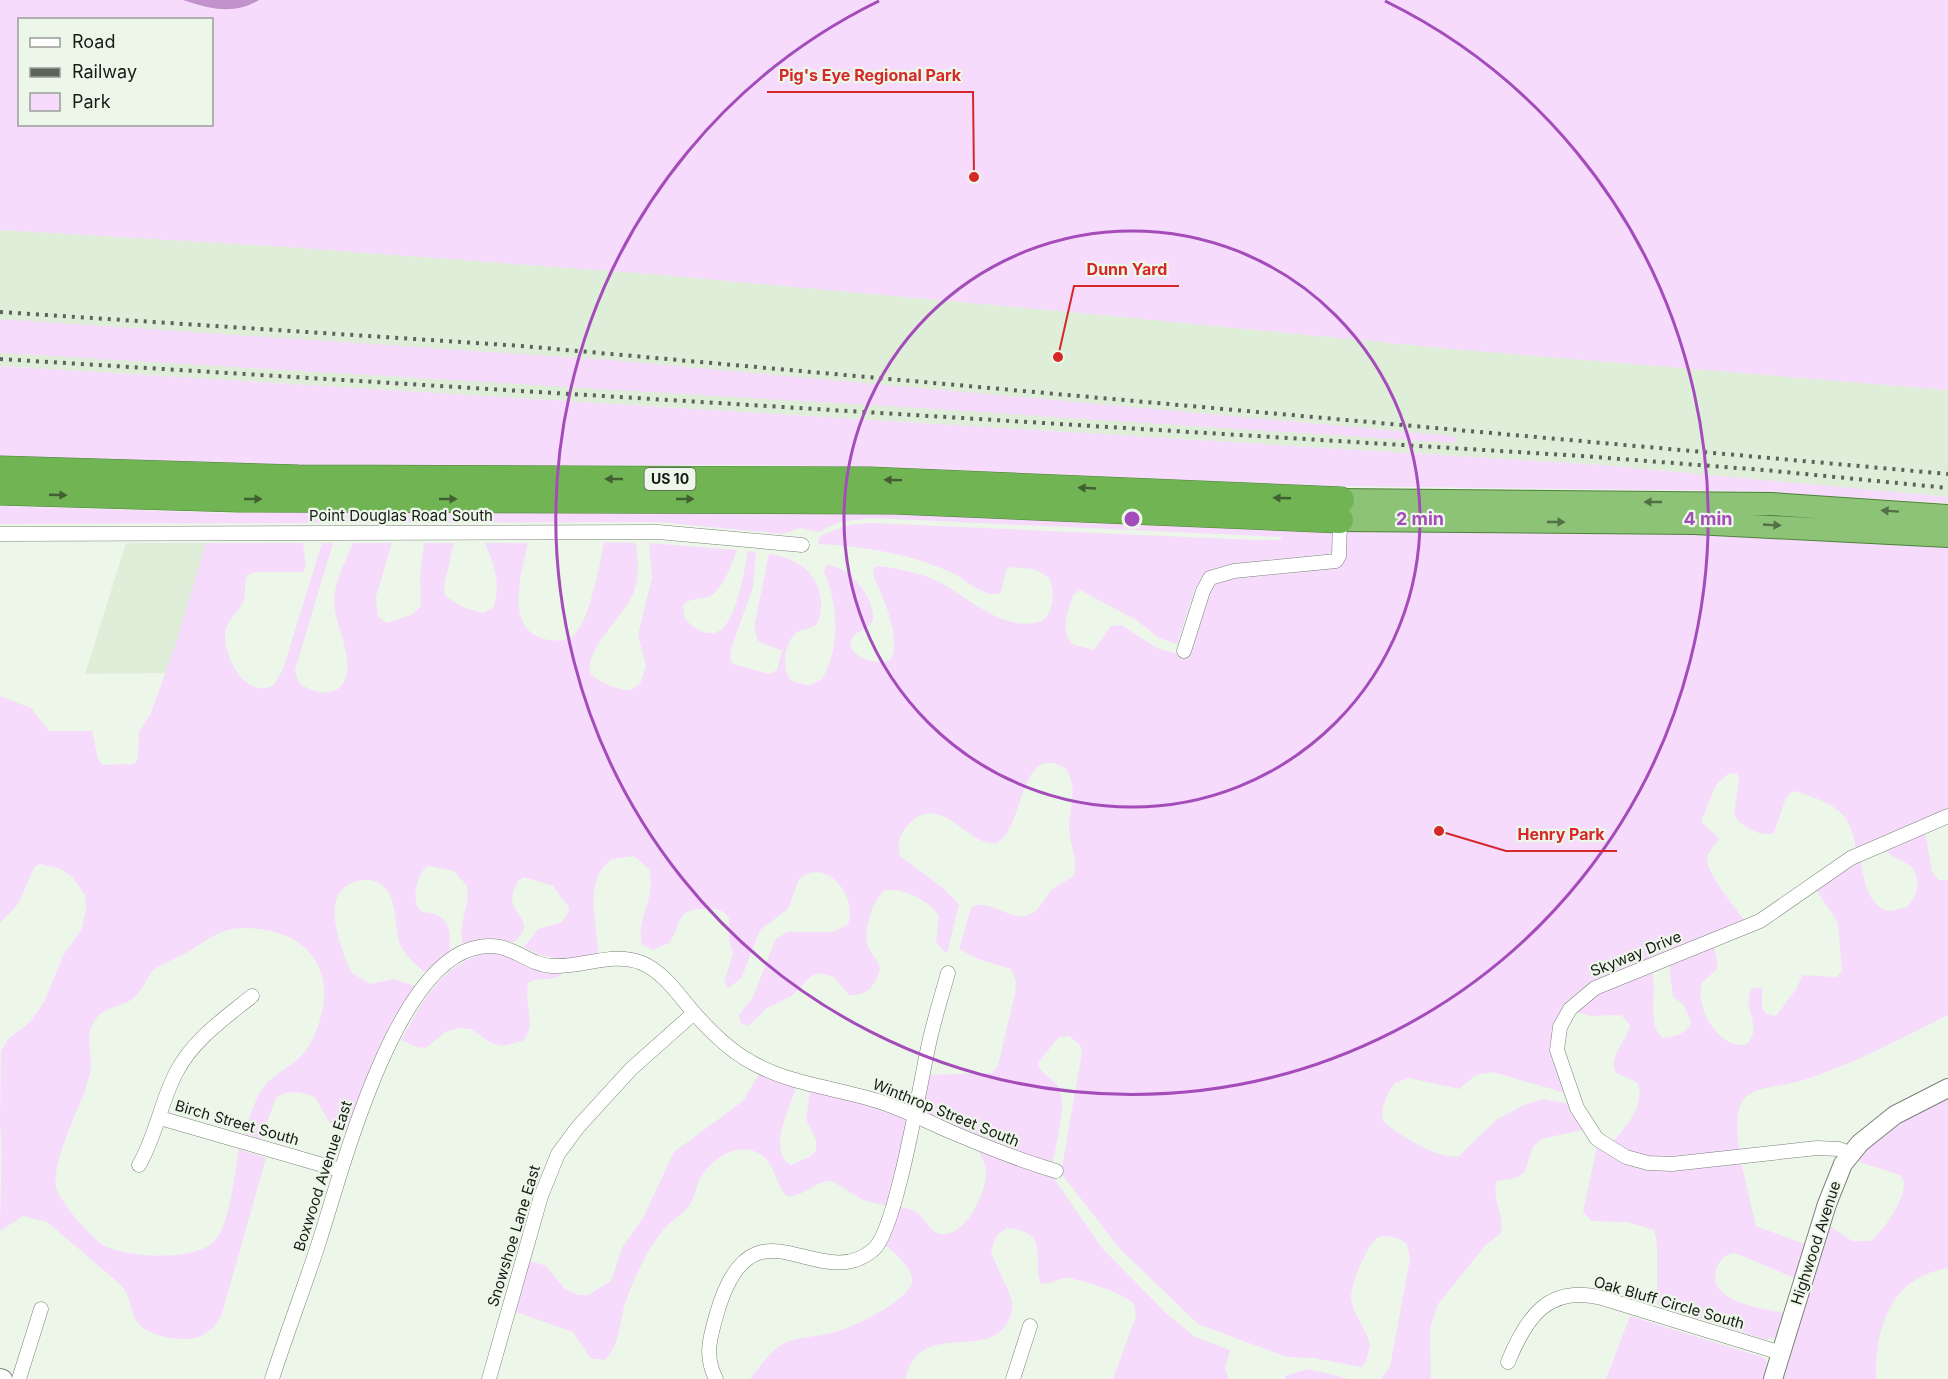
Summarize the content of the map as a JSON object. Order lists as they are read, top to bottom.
{
  "streets": {
    "highway": ["US 10"],
    "street": [
      "Point Douglas Road South",
      "Skyway Drive",
      "Winthrop Street South",
      "Birch Street South",
      "Boxwood Avenue East",
      "Snowshoe Lane East",
      "Highwood Avenue",
      "Oak Bluff Circle South"
    ]
  },
  "crossings": [
    ["Skyway Drive", "Highwood Avenue"],
    ["Winthrop Street South", "Boxwood Avenue East"],
    ["Winthrop Street South", "Snowshoe Lane East"],
    ["Birch Street South", "Boxwood Avenue East"],
    ["Highwood Avenue", "Oak Bluff Circle South"]
  ],
  "places": ["Pig's Eye Regional Park", "Dunn Yard", "Henry Park"],
  "legend": ["Road", "Railway", "Park"],
  "rings": ["2 min", "4 min"]
}
